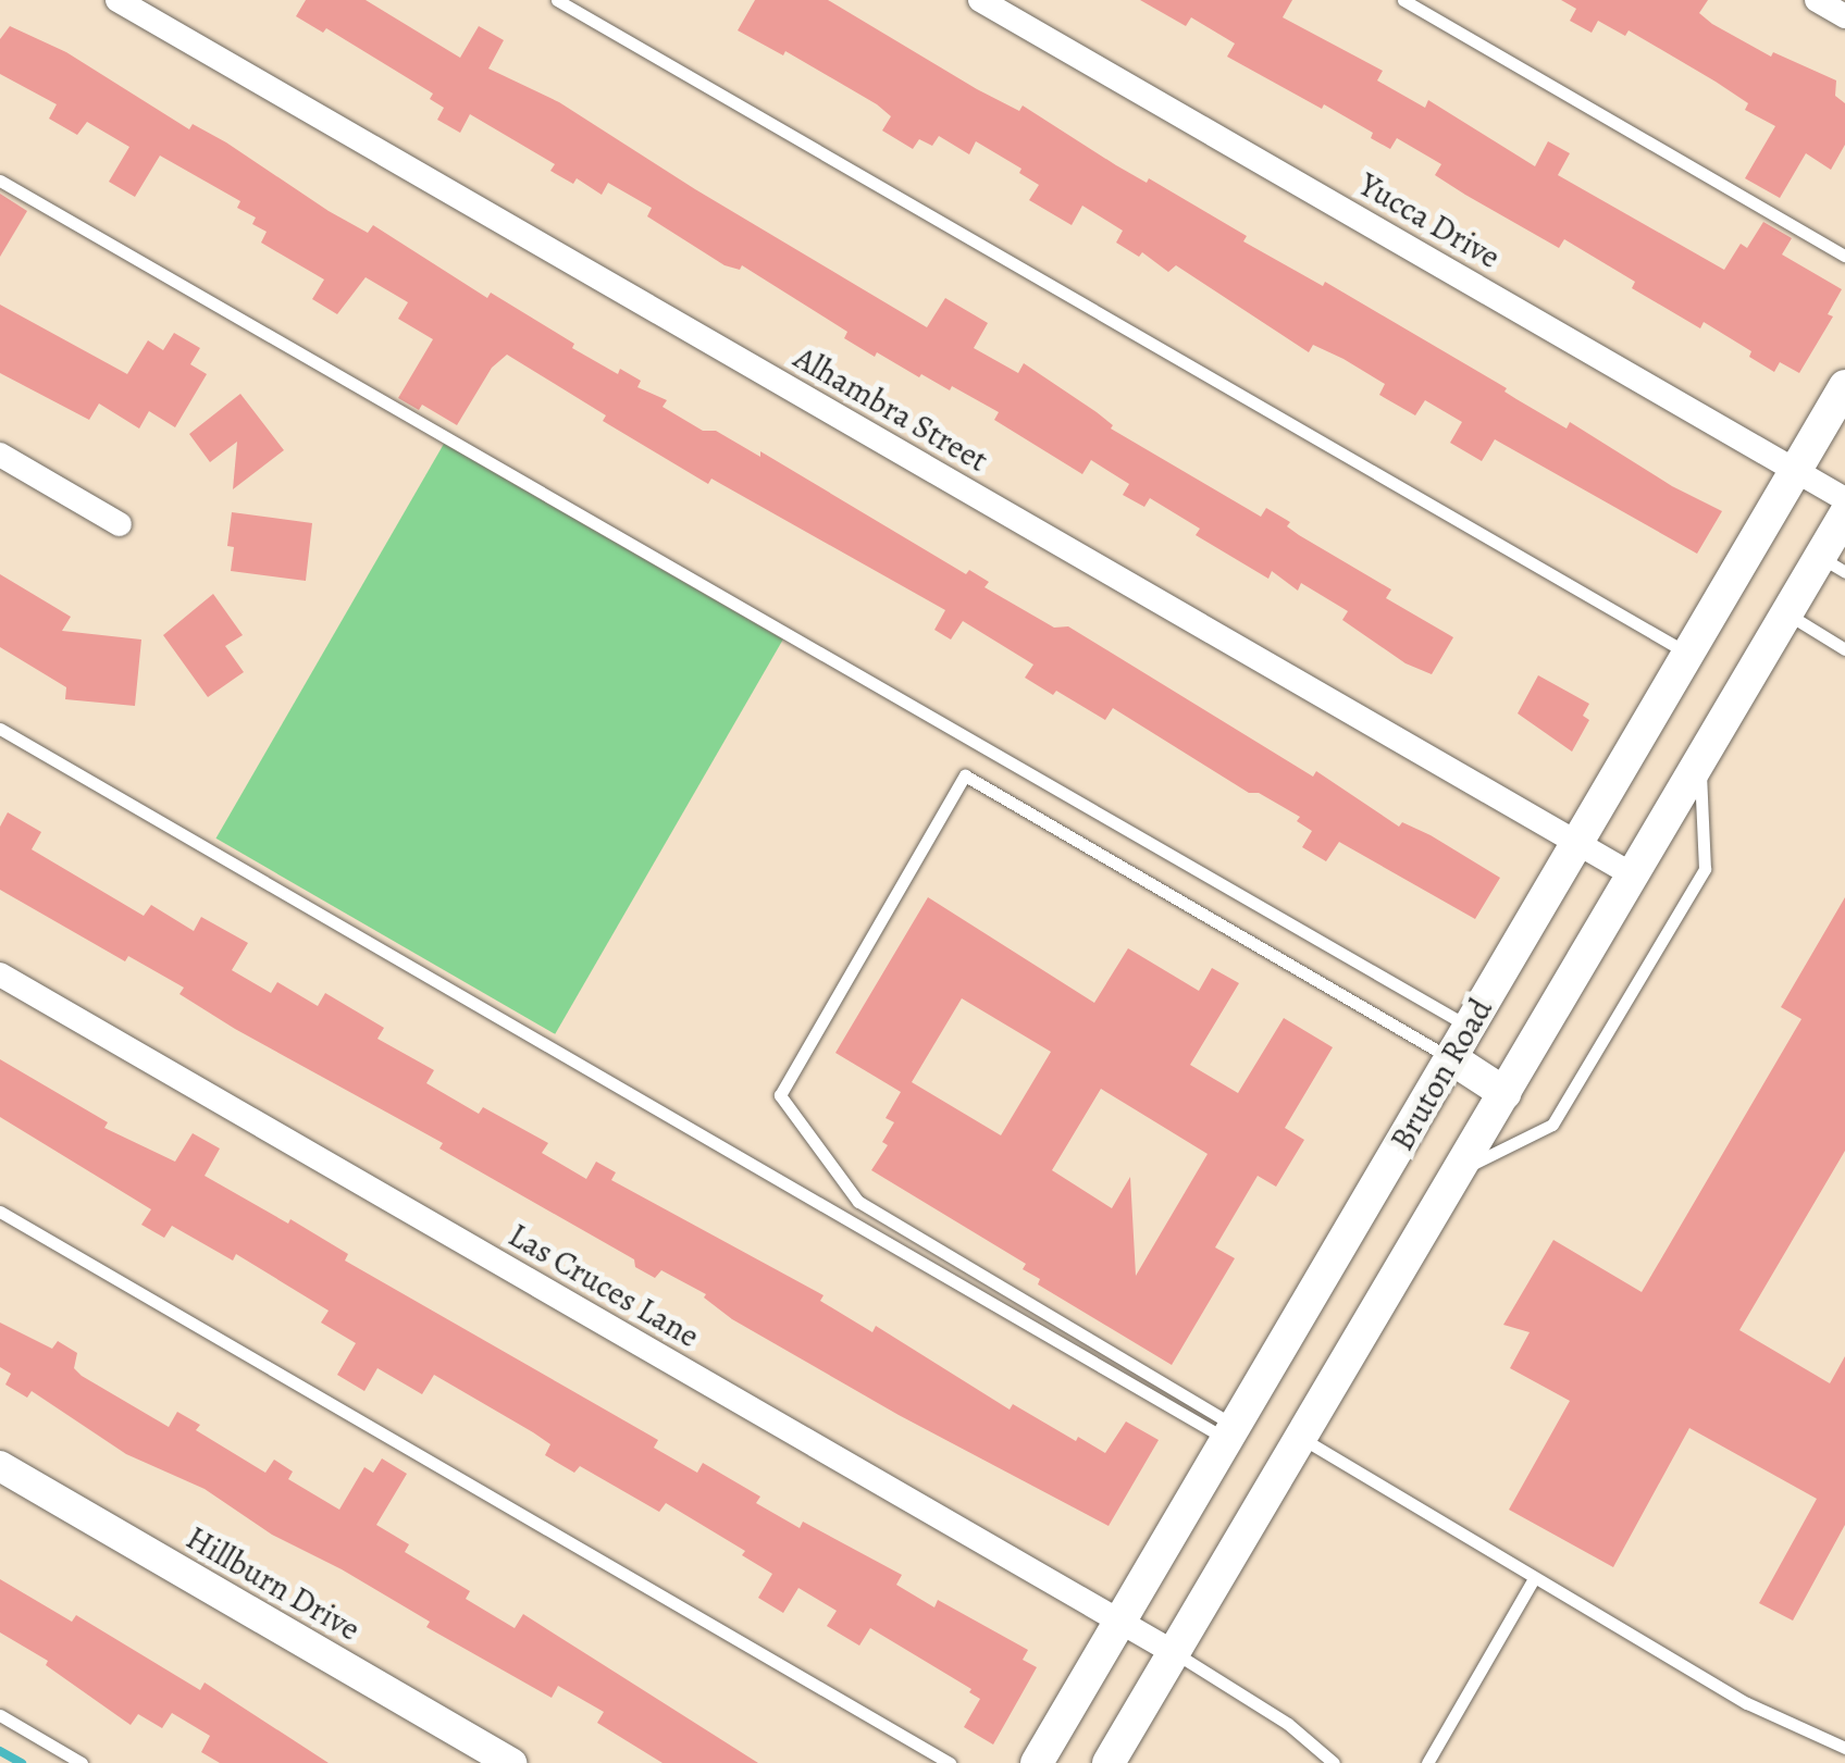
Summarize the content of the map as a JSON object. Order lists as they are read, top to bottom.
{
  "streets": {
    "main road": ["Bruton Road"],
    "street": [
      "Yucca Drive",
      "Alhambra Street",
      "Las Cruces Lane",
      "Hillburn Drive"
    ]
  },
  "crossings": [
    ["Yucca Drive", "Bruton Road"],
    ["Alhambra Street", "Bruton Road"],
    ["Bruton Road", "Las Cruces Lane"]
  ]
}
